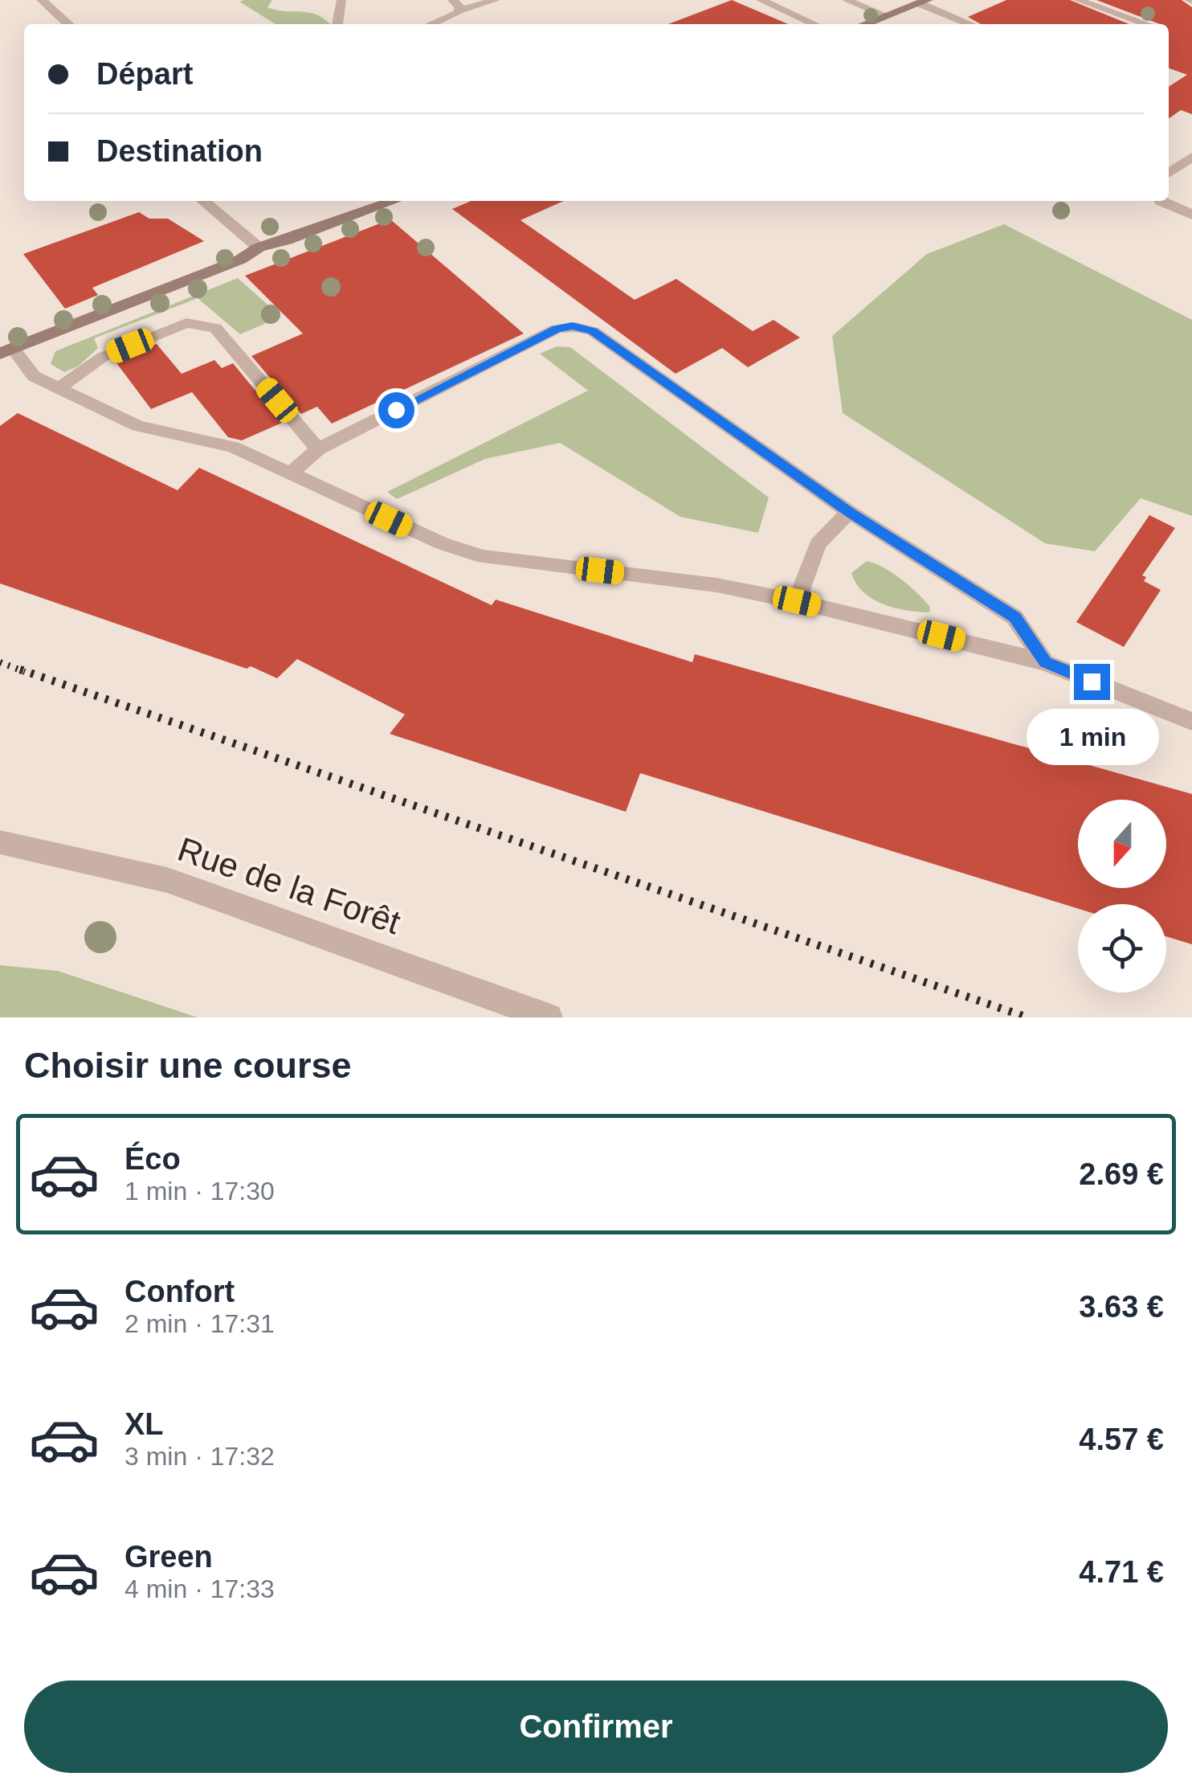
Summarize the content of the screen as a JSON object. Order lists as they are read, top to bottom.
{
  "streets": {
    "street": ["Rue de la Forêt"]
  },
  "north": "bottom",
  "page": {
    "banner": ["Départ", "Destination"],
    "bubble": "1 min",
    "heading": "Choisir une course",
    "list": [
      {
        "name": "Éco",
        "note": "1 min · 17:30",
        "value": "2.69 €"
      },
      {
        "name": "Confort",
        "note": "2 min · 17:31",
        "value": "3.63 €"
      },
      {
        "name": "XL",
        "note": "3 min · 17:32",
        "value": "4.57 €"
      },
      {
        "name": "Green",
        "note": "4 min · 17:33",
        "value": "4.71 €"
      }
    ],
    "buttons": "Confirmer"
  }
}
